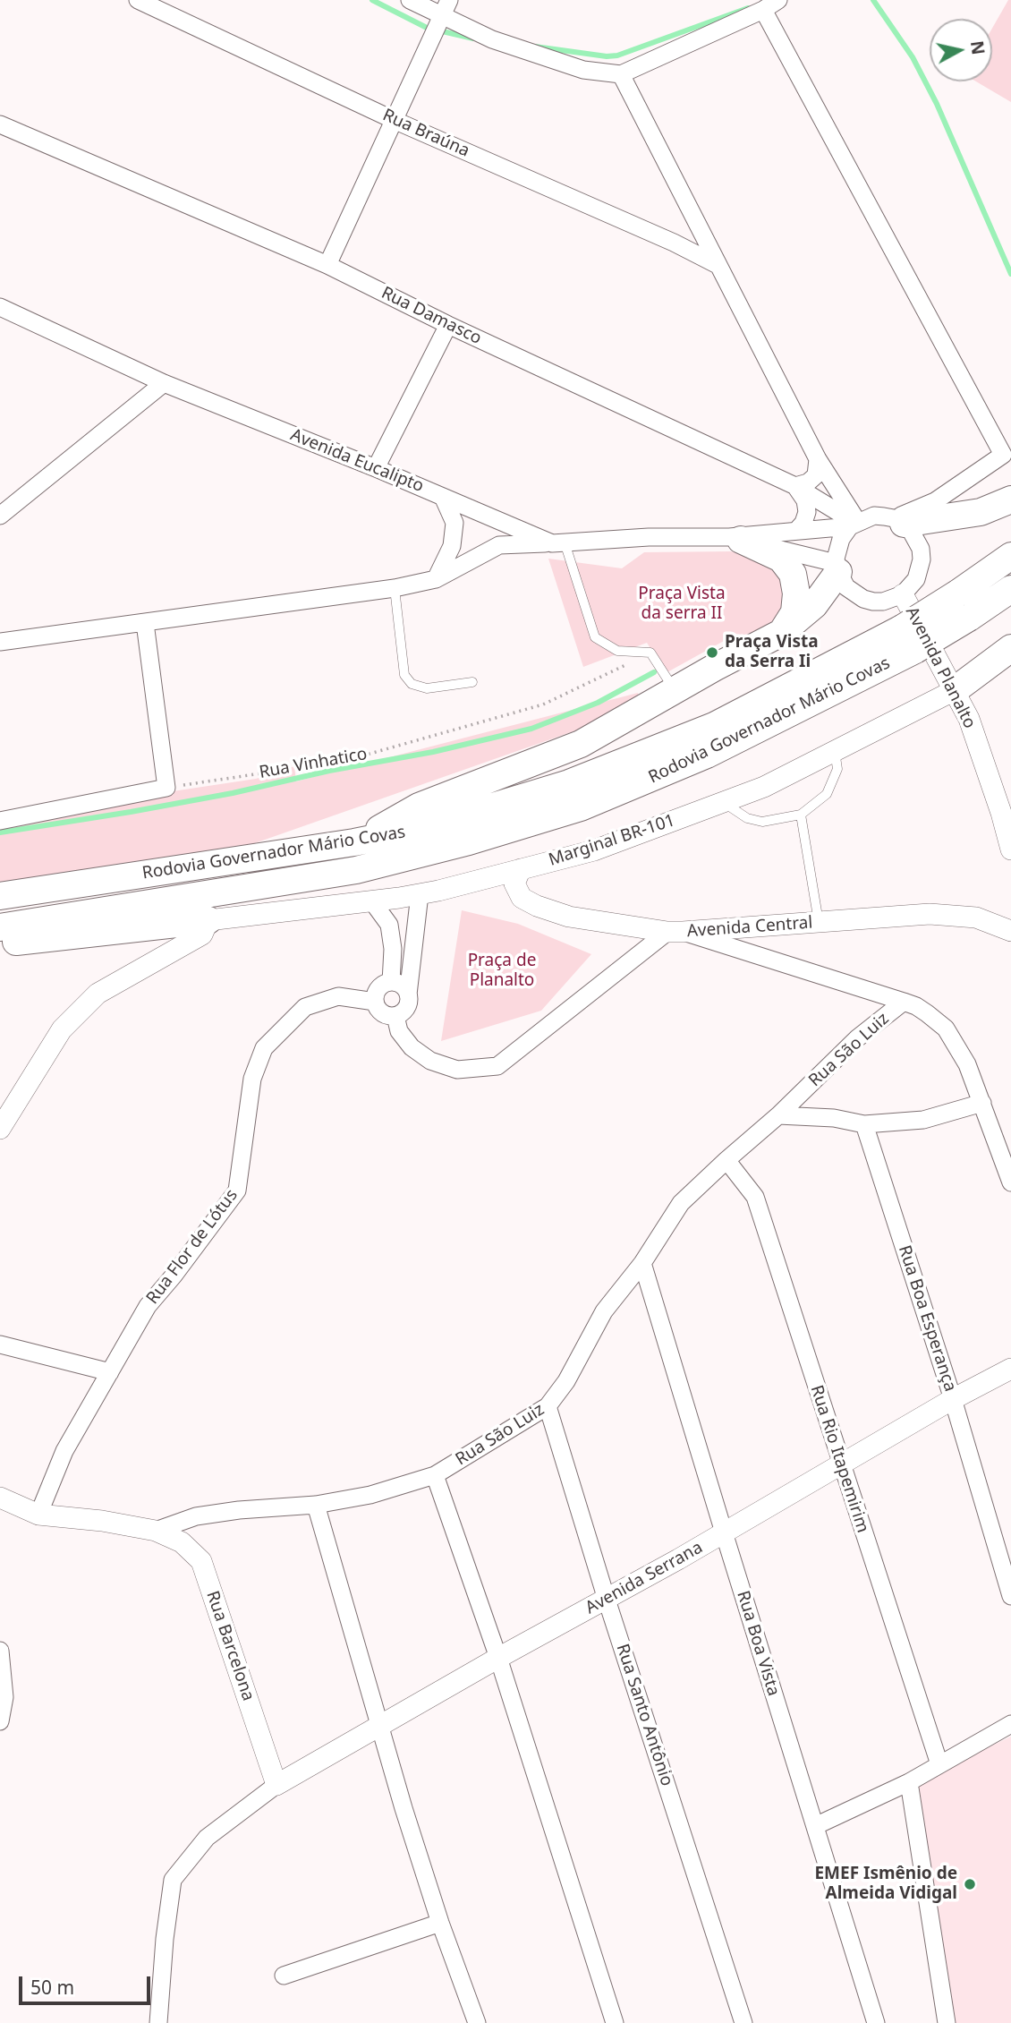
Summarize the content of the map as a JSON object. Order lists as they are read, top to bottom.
{
  "streets": {
    "main road": ["Rodovia Governador Mário Covas"],
    "street": [
      "Rua Braúna",
      "Rua Damasco",
      "Avenida Eucalipto",
      "Avenida Planalto",
      "Marginal BR-101",
      "Avenida Central",
      "Rua São Luiz",
      "Rua Flor de Lótus",
      "Rua Boa Esperança",
      "Rua Rio Itapemirim",
      "Avenida Serrana",
      "Rua Boa Vista",
      "Rua Barcelona",
      "Rua Santo Antônio"
    ],
    "path": ["Rua Vinhatico"]
  },
  "crossings": [
    ["Rua Damasco", "Avenida Eucalipto"],
    ["Rua Damasco", "Avenida Planalto"],
    ["Avenida Eucalipto", "Avenida Planalto"],
    ["Avenida Planalto", "Marginal BR-101"],
    ["Marginal BR-101", "Avenida Central"],
    ["Rua São Luiz", "Rua Flor de Lótus"],
    ["Rua São Luiz", "Rua Rio Itapemirim"],
    ["Rua São Luiz", "Rua Boa Vista"],
    ["Rua São Luiz", "Rua Barcelona"],
    ["Rua São Luiz", "Rua Santo Antônio"],
    ["Rua Boa Esperança", "Avenida Serrana"],
    ["Rua Rio Itapemirim", "Avenida Serrana"],
    ["Avenida Serrana", "Rua Boa Vista"],
    ["Avenida Serrana", "Rua Barcelona"],
    ["Avenida Serrana", "Rua Santo Antônio"]
  ],
  "parks": ["Praça Vista da serra II", "Praça de Planalto"],
  "places": ["Praça Vista da Serra Ii", "EMEF Ismênio de Almeida Vidigal"],
  "scale_bar": "50 m",
  "north": "right"
}
